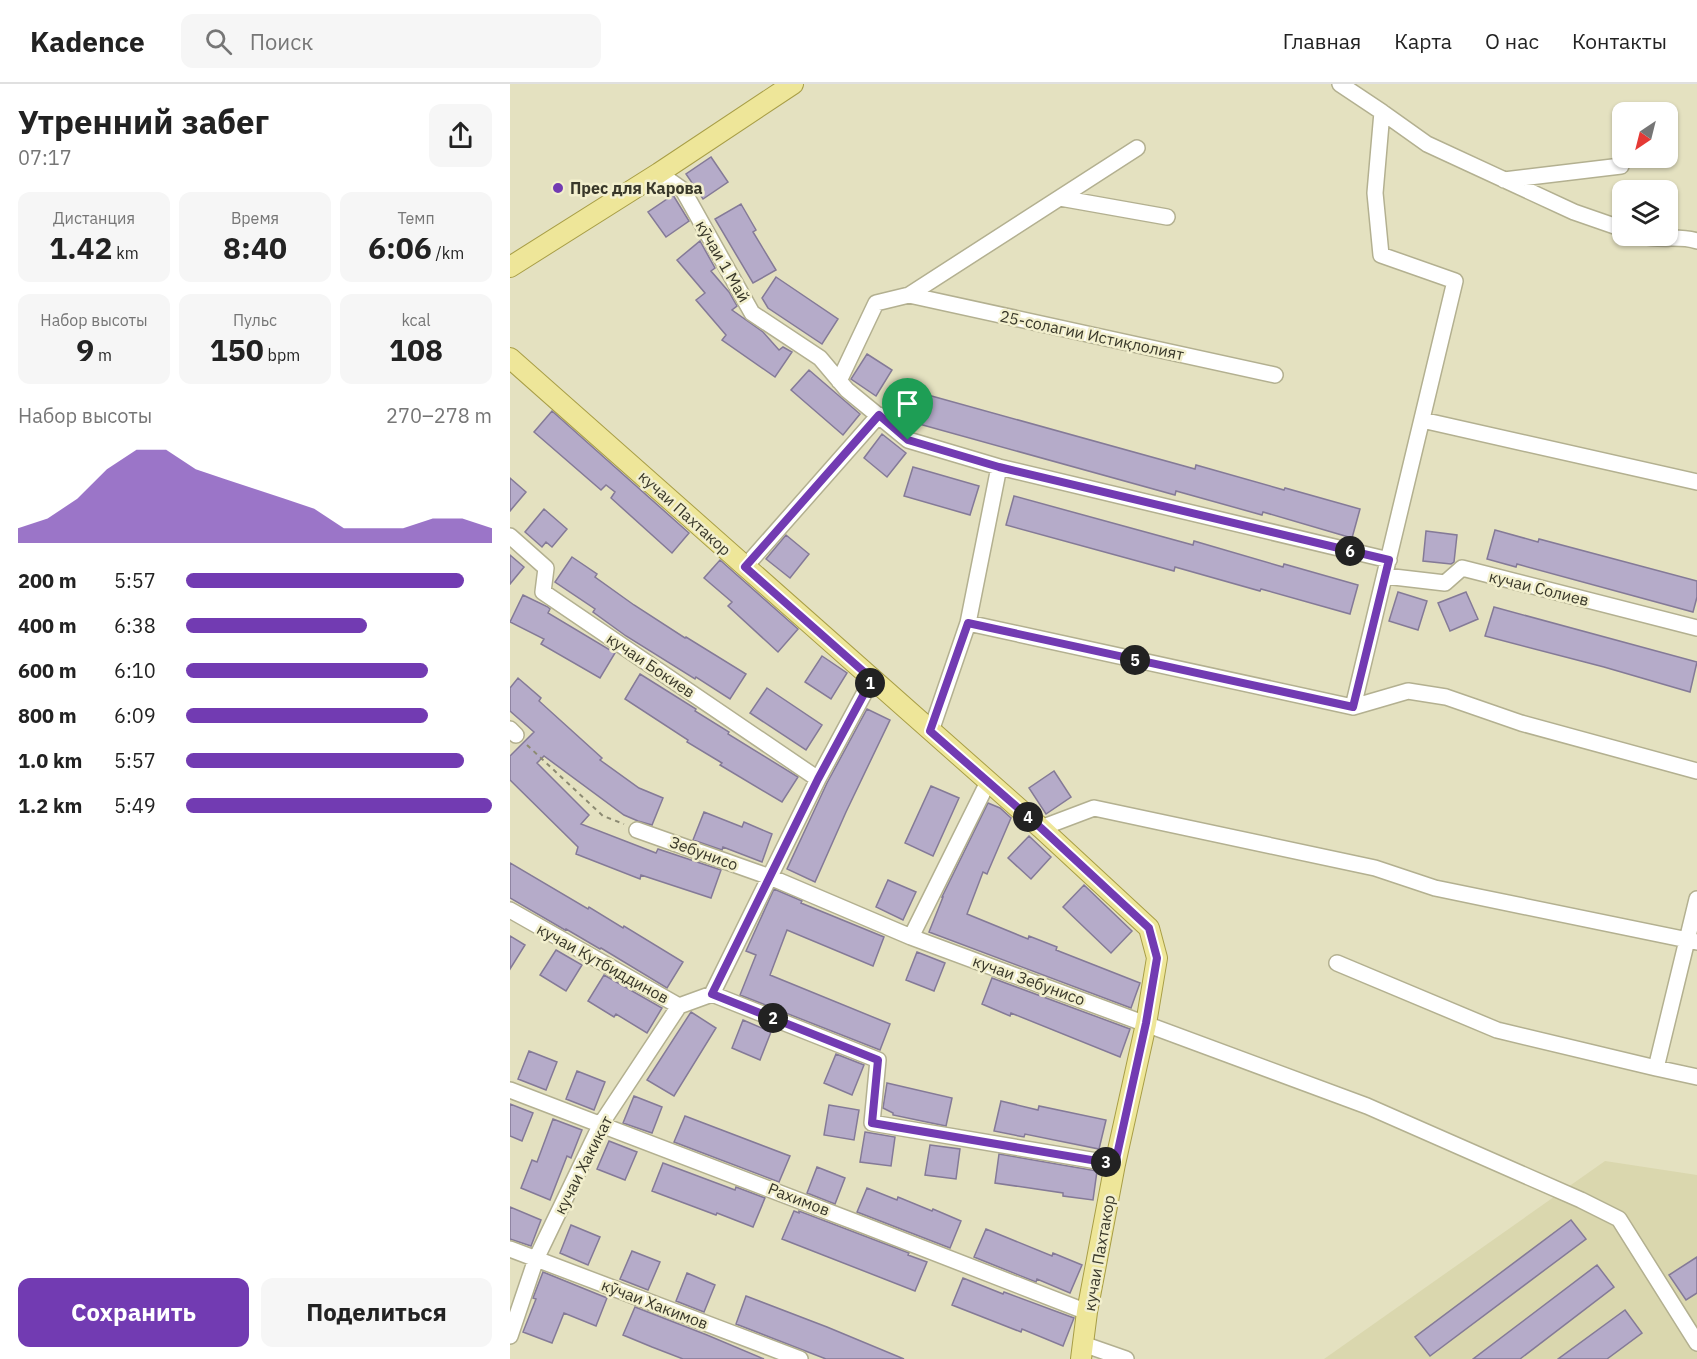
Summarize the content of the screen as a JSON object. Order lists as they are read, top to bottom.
{
  "streets": {
    "main road": ["кучаи Пахтакор"],
    "street": [
      "кӯчаи 1 Май",
      "25-солагии Истиқлолият",
      "кучаи Солиев",
      "кучаи Бокиев",
      "Зебунисо",
      "кучаи Кутбиддинов",
      "кучаи Зебунисо",
      "кучаи Хакикат",
      "Рахимов",
      "кӯчаи Хакимов"
    ]
  },
  "crossings": [
    ["кӯчаи 1 Май", "25-солагии Истиқлолият"],
    ["кучаи Пахтакор", "кучаи Зебунисо"],
    ["кучаи Пахтакор", "Рахимов"],
    ["Зебунисо", "кучаи Зебунисо"],
    ["кучаи Кутбиддинов", "кучаи Хакикат"],
    ["кучаи Хакикат", "Рахимов"],
    ["кучаи Хакикат", "кӯчаи Хакимов"]
  ],
  "places": ["Прес для Карова"],
  "north": "bottom left",
  "page": {
    "header": "Kadence",
    "search": "Поиск",
    "nav": [
      "Главная",
      "Карта",
      "О нас",
      "Контакты"
    ],
    "heading": ["Утренний забег", "07:17"],
    "stats": [
      ["Дистанция", "1.42 km"],
      ["Время", "8:40"],
      ["Темп", "6:06 /km"],
      ["Набор высоты", "9 m"],
      ["Пульс", "150 bpm"],
      ["kcal", "108"]
    ],
    "chart": ["Набор высоты", "270–278 m"],
    "pins": [
      "6",
      "5",
      "1",
      "4",
      "2",
      "3"
    ],
    "list": [
      {
        "name": "200 m",
        "note": "5:57"
      },
      {
        "name": "400 m",
        "note": "6:38"
      },
      {
        "name": "600 m",
        "note": "6:10"
      },
      {
        "name": "800 m",
        "note": "6:09"
      },
      {
        "name": "1.0 km",
        "note": "5:57"
      },
      {
        "name": "1.2 km",
        "note": "5:49"
      }
    ],
    "buttons": ["Сохранить", "Поделиться"]
  }
}
